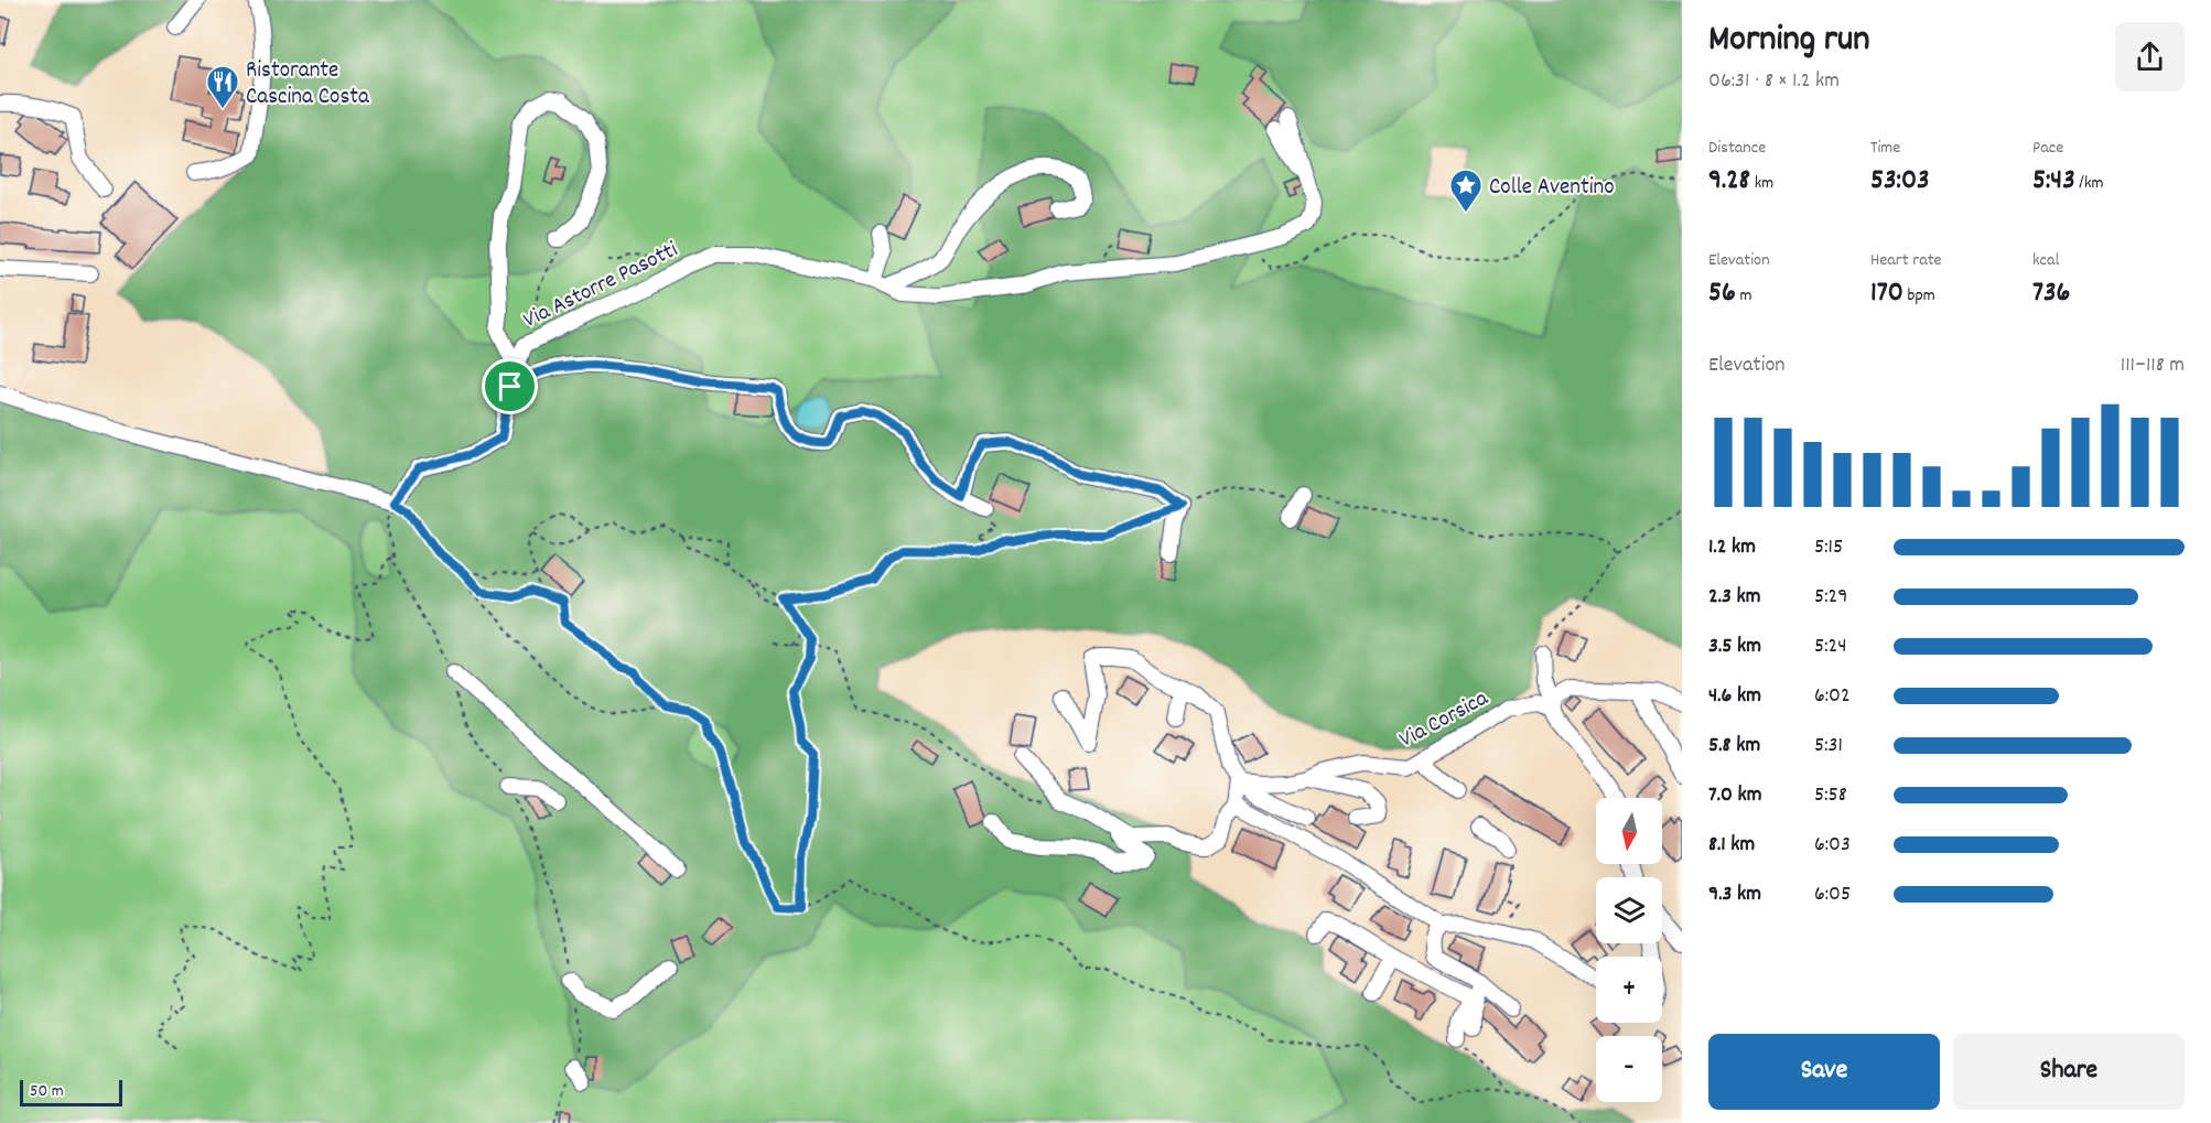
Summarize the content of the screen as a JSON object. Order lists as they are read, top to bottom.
{
  "streets": {
    "street": ["Via Astorre Pasotti", "Via Corsica"]
  },
  "places": {
    "restaurant": ["Ristorante Cascina Costa"],
    "place": ["Colle Aventino"]
  },
  "scale_bar": "50 m",
  "north": "bottom",
  "page": {
    "heading": ["Morning run", "06:31 · 8 × 1.2 km"],
    "stats": [
      ["Distance", "9.28 km"],
      ["Time", "53:03"],
      ["Pace", "5:43 /km"],
      ["Elevation", "56 m"],
      ["Heart rate", "170 bpm"],
      ["kcal", "736"]
    ],
    "chart": ["Elevation", "111–118 m"],
    "list": [
      {
        "name": "1.2 km",
        "note": "5:15"
      },
      {
        "name": "2.3 km",
        "note": "5:29"
      },
      {
        "name": "3.5 km",
        "note": "5:24"
      },
      {
        "name": "4.6 km",
        "note": "6:02"
      },
      {
        "name": "5.8 km",
        "note": "5:31"
      },
      {
        "name": "7.0 km",
        "note": "5:58"
      },
      {
        "name": "8.1 km",
        "note": "6:03"
      },
      {
        "name": "9.3 km",
        "note": "6:05"
      }
    ],
    "map_buttons": ["+", "−"],
    "buttons": ["Save", "Share"],
    "scale": "50 m"
  }
}
